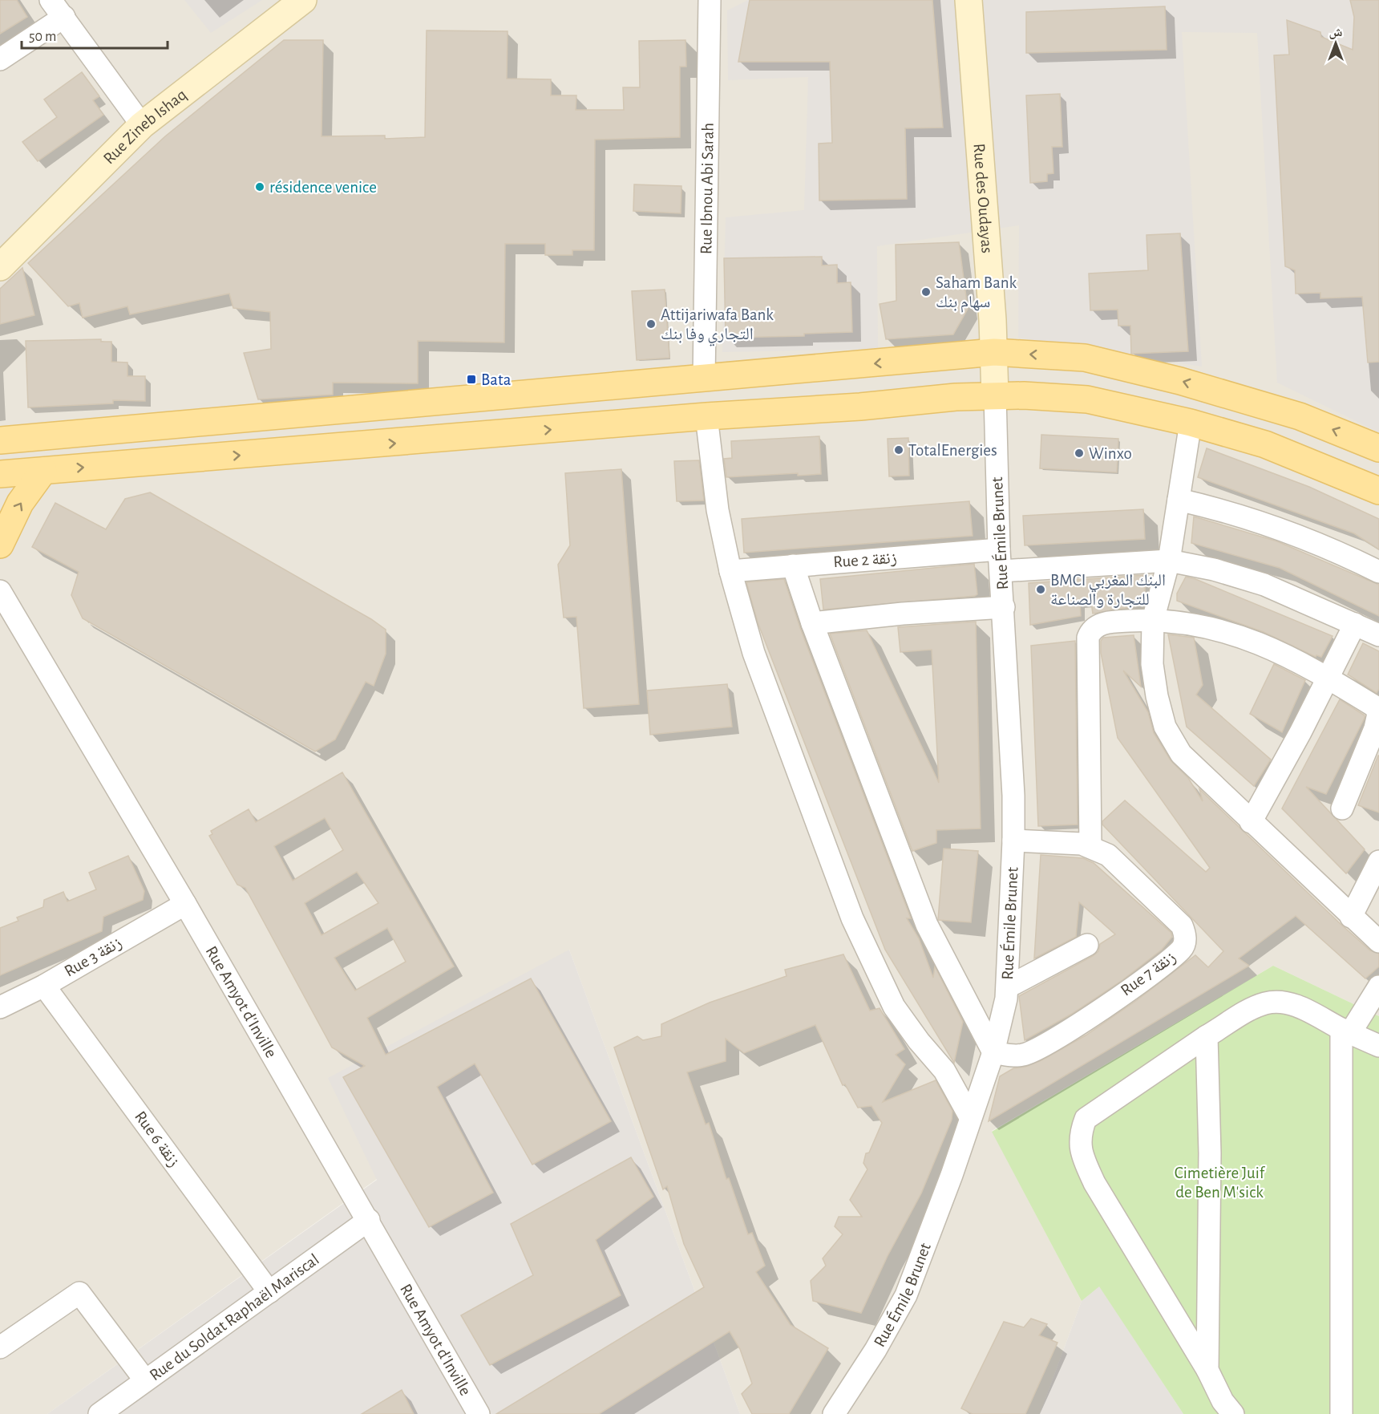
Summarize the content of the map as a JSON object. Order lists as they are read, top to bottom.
{
  "streets": {
    "street": [
      "Rue Zineb Ishaq",
      "Rue Ibnou Abi Sarah",
      "Rue des Oudayas",
      "Rue Émile Brunet",
      "Rue 2 زنقة",
      "Rue 3 زنقة",
      "Rue 7 زنقة",
      "Rue Amyot d'Inville",
      "Rue 6 زنقة",
      "Rue du Soldat Raphaël Mariscal"
    ]
  },
  "crossings": [
    ["Rue des Oudayas", "Rue Émile Brunet"],
    ["Rue Émile Brunet", "Rue 2 زنقة"],
    ["Rue Émile Brunet", "Rue 7 زنقة"],
    ["Rue 3 زنقة", "Rue Amyot d'Inville"],
    ["Rue 3 زنقة", "Rue 6 زنقة"],
    ["Rue Amyot d'Inville", "Rue du Soldat Raphaël Mariscal"],
    ["Rue 6 زنقة", "Rue du Soldat Raphaël Mariscal"]
  ],
  "parks": ["Cimetière Juif de Ben M'sick"],
  "places": {
    "other": [
      "résidence venice",
      "Saham Bank سهام بنك",
      "Attijariwafa Bank التجاري وفا بنك",
      "TotalEnergies",
      "Winxo",
      "BMCI البنك المغربي للتجارة والصناعة"
    ],
    "transit": ["Bata"]
  },
  "scale_bar": "50 m",
  "north": "top"
}
